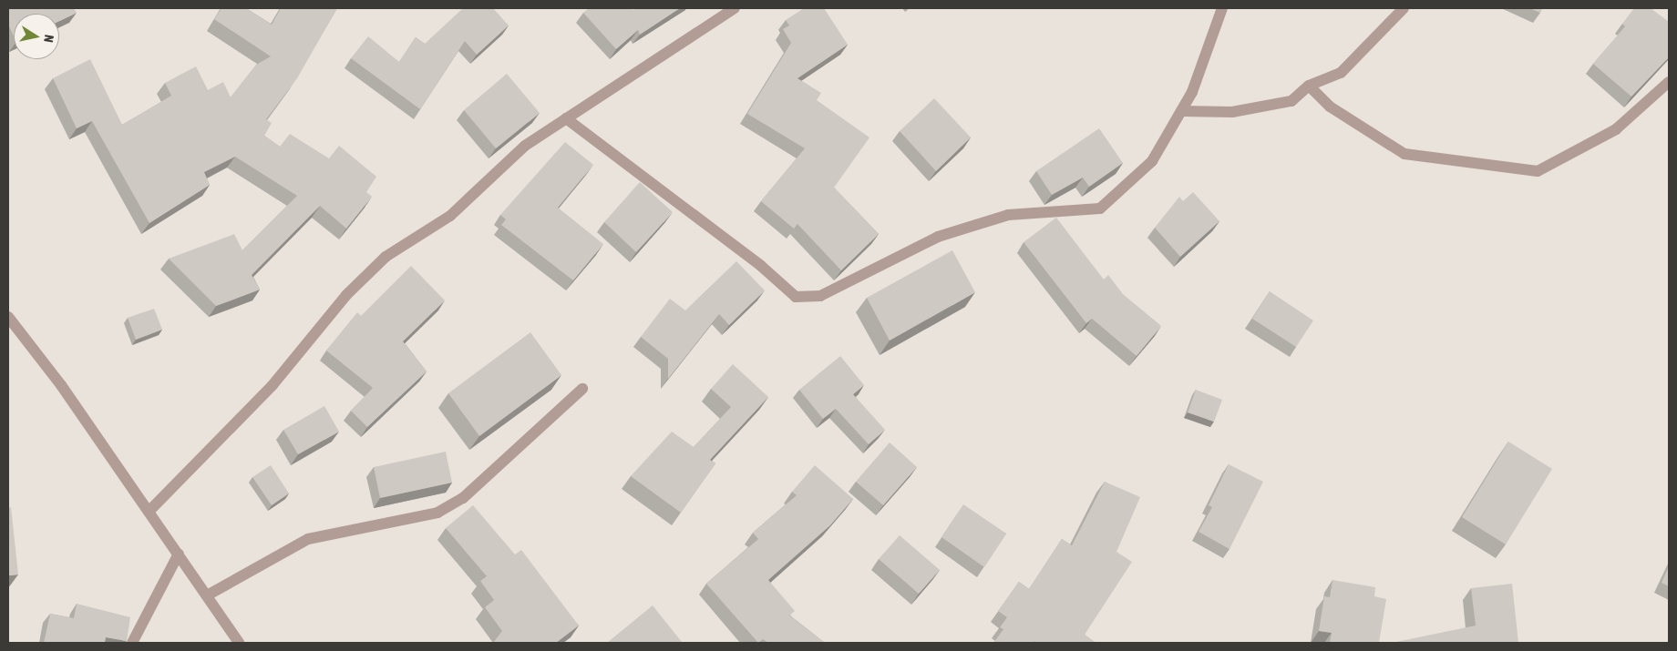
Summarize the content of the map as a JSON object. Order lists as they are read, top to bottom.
{
  "north": "right"
}
